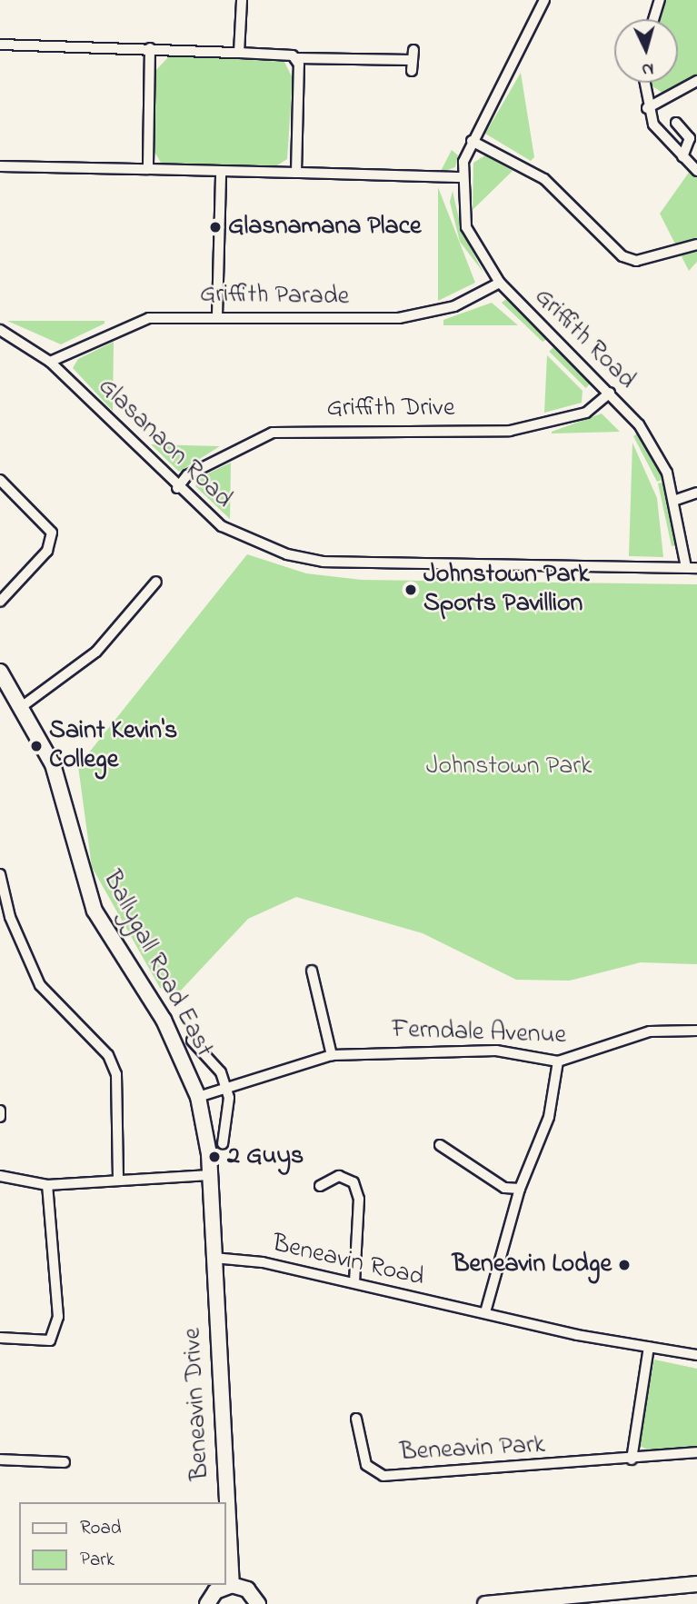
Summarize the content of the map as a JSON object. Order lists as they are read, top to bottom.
{
  "streets": {
    "street": [
      "Griffith Parade",
      "Griffith Road",
      "Griffith Drive",
      "Glasanaon Road",
      "Ballygall Road East",
      "Ferndale Avenue",
      "Beneavin Road",
      "Beneavin Drive",
      "Beneavin Park"
    ]
  },
  "crossings": [
    ["Griffith Parade", "Griffith Road"],
    ["Griffith Parade", "Glasanaon Road"],
    ["Griffith Road", "Griffith Drive"],
    ["Griffith Road", "Glasanaon Road"],
    ["Griffith Drive", "Glasanaon Road"],
    ["Ballygall Road East", "Ferndale Avenue"],
    ["Ballygall Road East", "Beneavin Road"],
    ["Ballygall Road East", "Beneavin Drive"],
    ["Beneavin Road", "Beneavin Drive"]
  ],
  "parks": ["Johnstown Park"],
  "places": [
    "Glasnamana Place",
    "Johnstown Park Sports Pavillion",
    "Saint Kevin's College",
    "2 Guys",
    "Beneavin Lodge"
  ],
  "legend": ["Road", "Park"],
  "north": "bottom"
}
